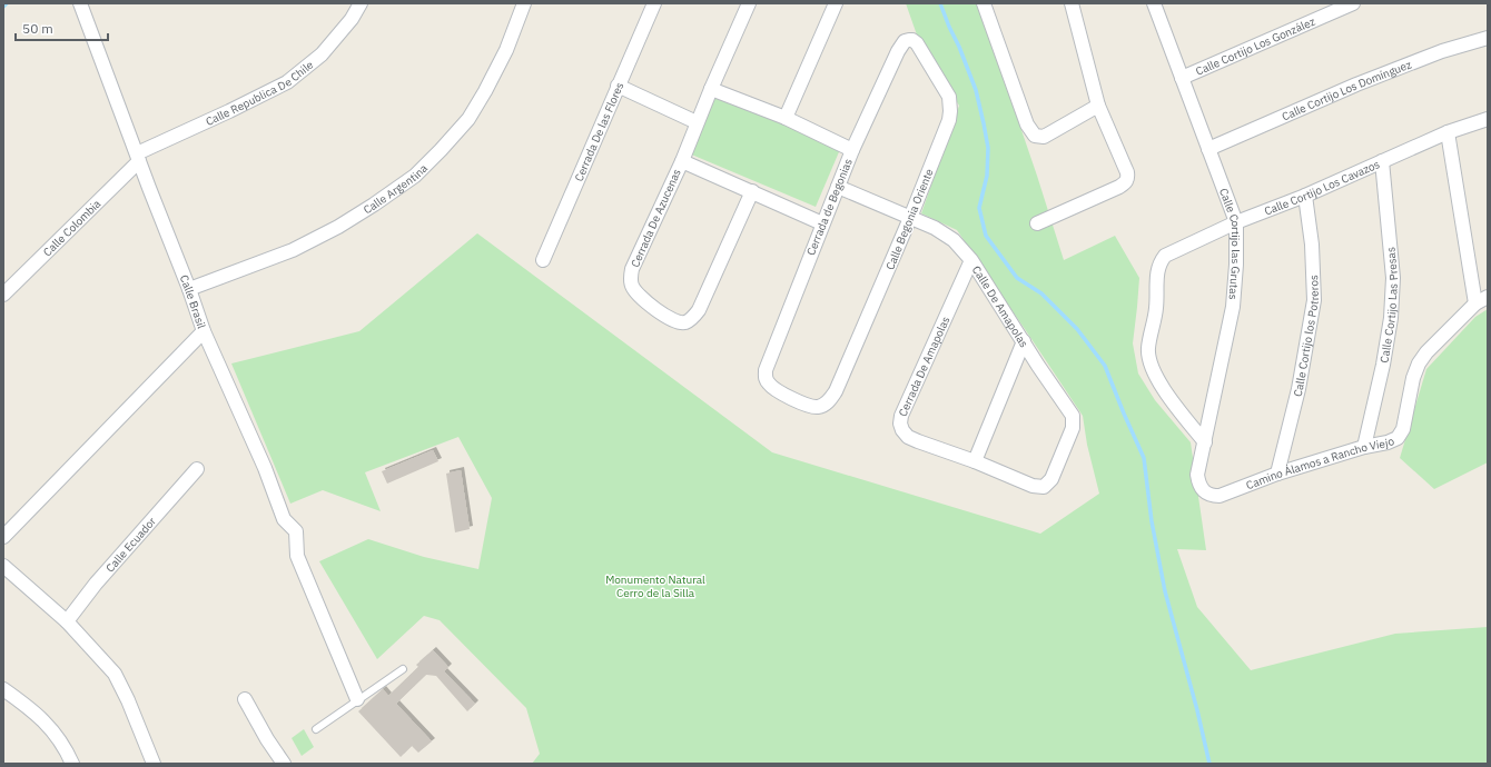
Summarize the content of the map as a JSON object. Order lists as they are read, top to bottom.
{
  "streets": {
    "street": [
      "Calle Cortijo Los González",
      "Calle Cortijo Los Domínguez",
      "Calle Republica De Chile",
      "Cerrada De las Flores",
      "Calle Cortijo Los Cavazos",
      "Calle Argentina",
      "Cerrada de Begonias",
      "Cerrada De Azucenas",
      "Calle Begonia Oriente",
      "Calle Colombia",
      "Calle Cortijo las Grutas",
      "Calle Brasil",
      "Calle Cortijo Las Presas",
      "Calle De Amapolas",
      "Calle Cortijo los Potreros",
      "Cerrada De Amapolas",
      "Camino Álamos a Rancho Viejo",
      "Calle Ecuador"
    ]
  },
  "crossings": [
    ["Calle Cortijo Los González", "Calle Cortijo las Grutas"],
    ["Calle Cortijo Los Domínguez", "Calle Cortijo las Grutas"],
    ["Calle Republica De Chile", "Calle Colombia"],
    ["Calle Republica De Chile", "Calle Brasil"],
    ["Calle Cortijo Los Cavazos", "Calle Cortijo las Grutas"],
    ["Calle Cortijo Los Cavazos", "Calle Cortijo Las Presas"],
    ["Calle Cortijo Los Cavazos", "Calle Cortijo los Potreros"],
    ["Calle Argentina", "Calle Brasil"],
    ["Cerrada de Begonias", "Calle Begonia Oriente"],
    ["Cerrada de Begonias", "Calle De Amapolas"],
    ["Calle Begonia Oriente", "Calle De Amapolas"],
    ["Calle Colombia", "Calle Brasil"],
    ["Calle Cortijo las Grutas", "Camino Álamos a Rancho Viejo"],
    ["Calle Cortijo Las Presas", "Camino Álamos a Rancho Viejo"],
    ["Calle De Amapolas", "Cerrada De Amapolas"],
    ["Calle Cortijo los Potreros", "Camino Álamos a Rancho Viejo"]
  ],
  "parks": ["Monumento Natural Cerro de la Silla"],
  "scale_bar": "50 m"
}
